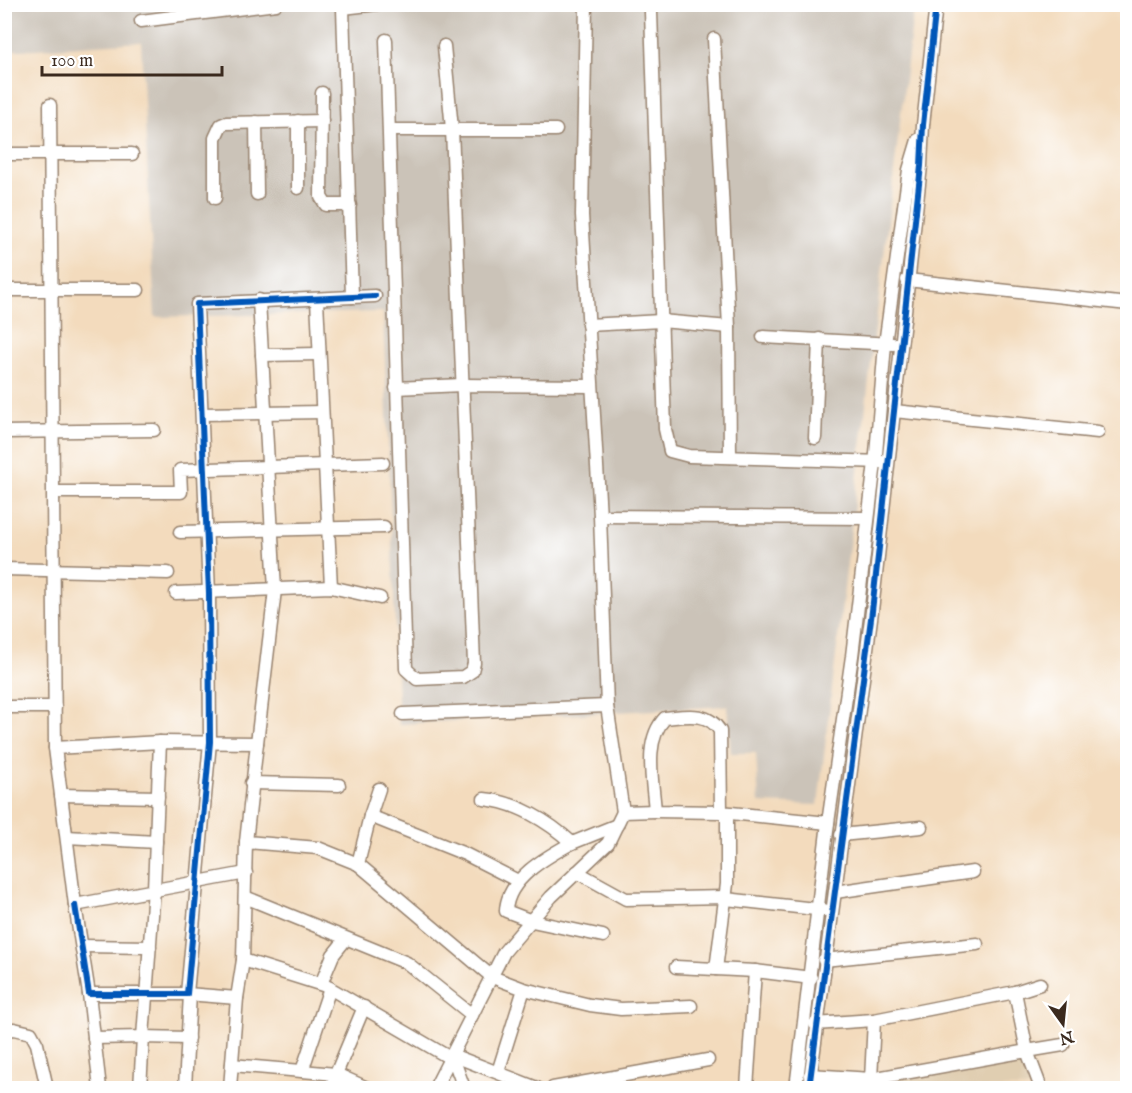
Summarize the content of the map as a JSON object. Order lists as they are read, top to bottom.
{
  "scale_bar": "100 m",
  "north": "bottom"
}
